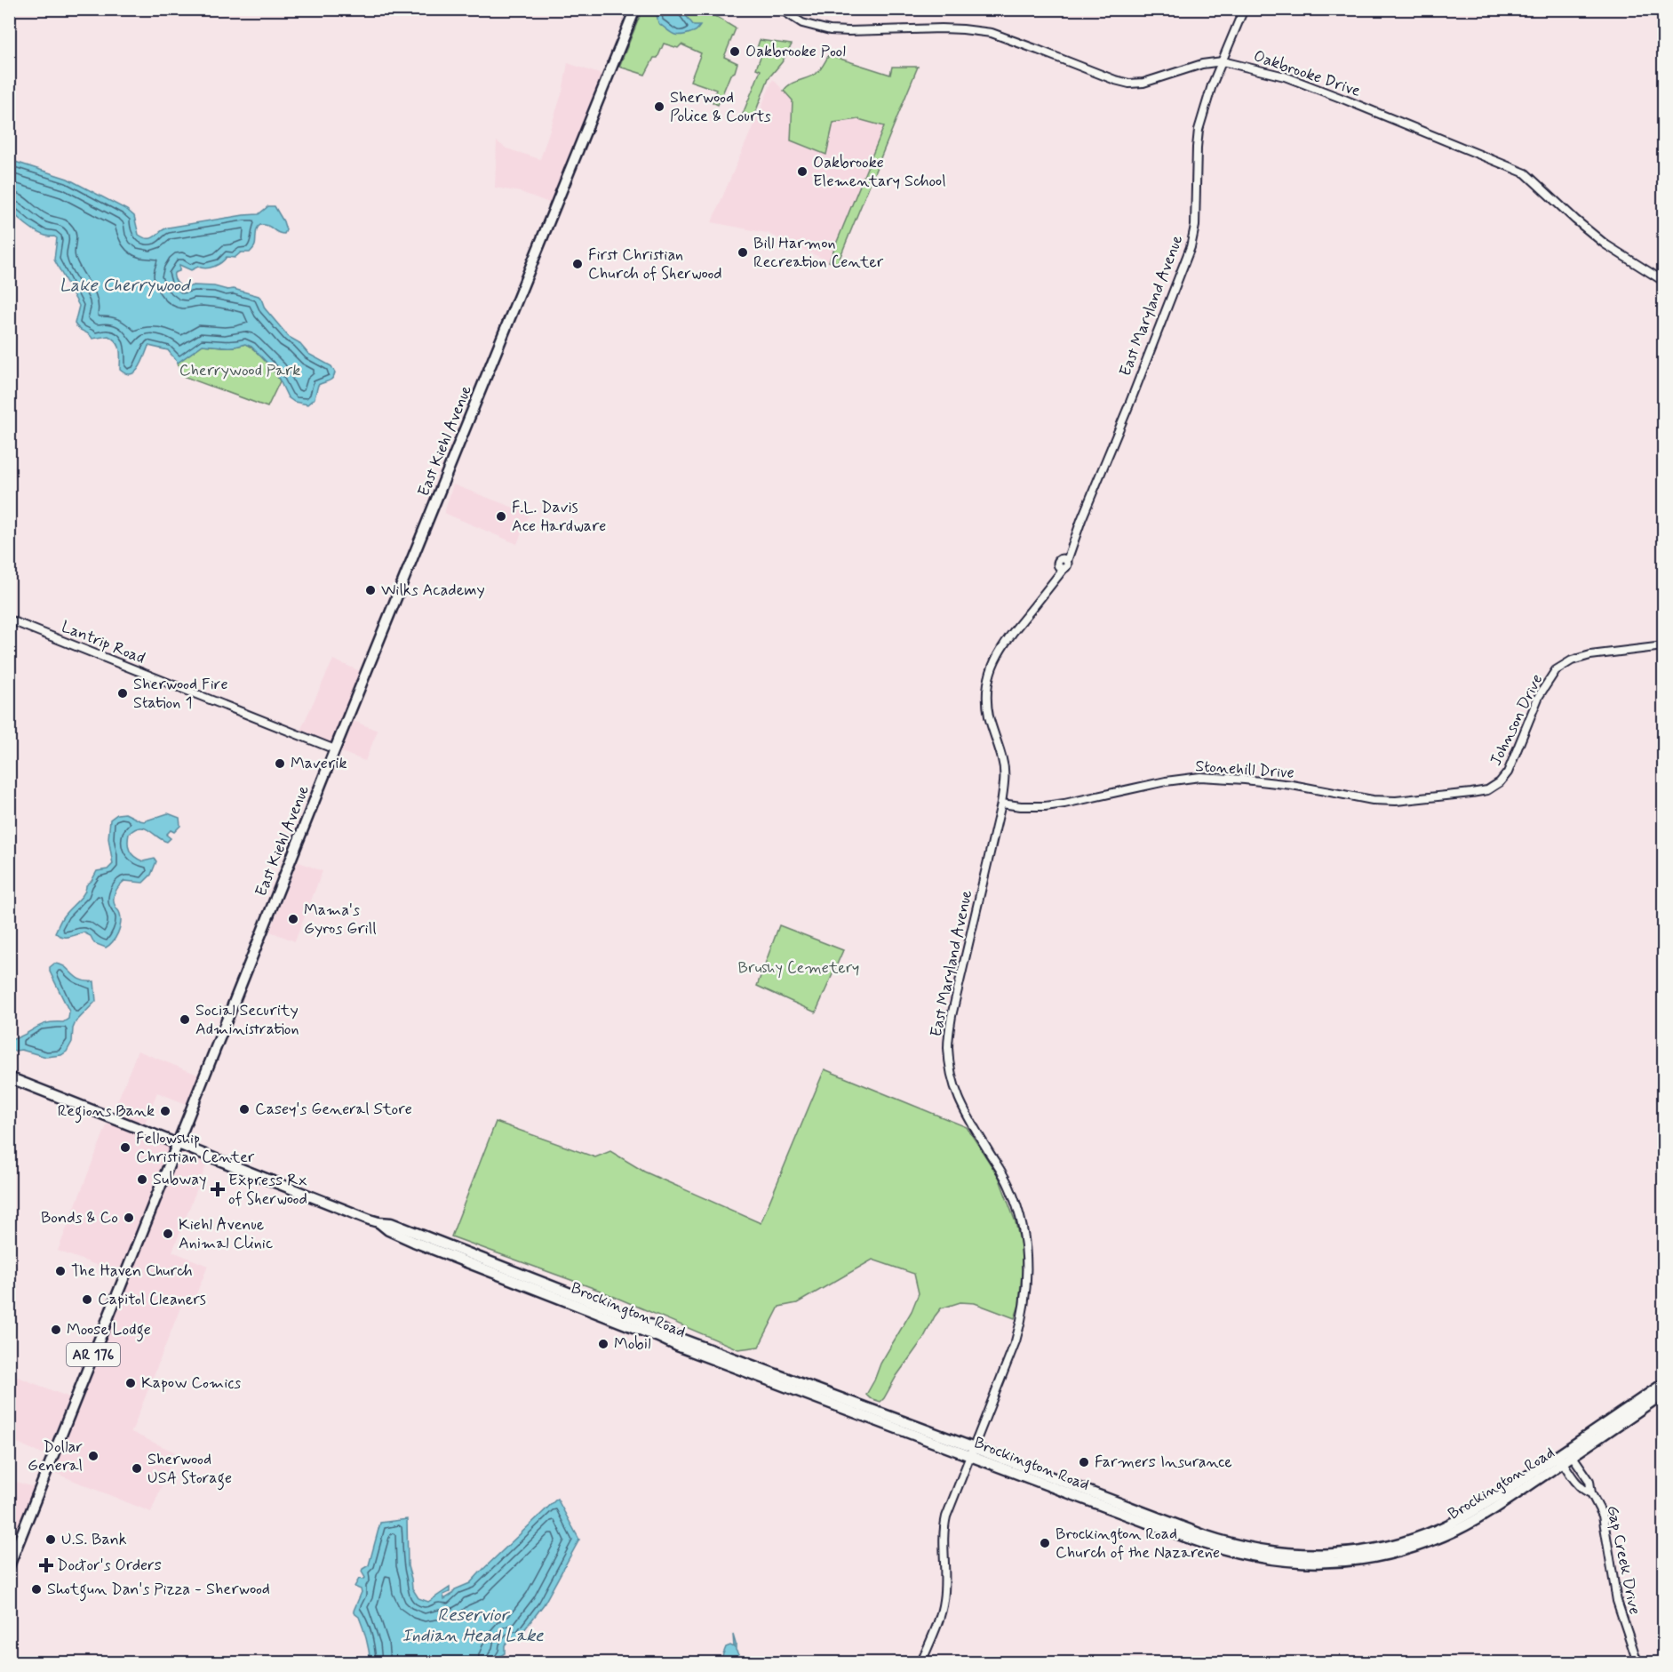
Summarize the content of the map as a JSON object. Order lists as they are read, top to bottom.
{
  "streets": {
    "main road": ["East Kiehl Avenue", "Brockington Road", "AR 176"],
    "street": [
      "Oakbrooke Drive",
      "East Maryland Avenue",
      "Lantrip Road",
      "Johnson Drive",
      "Stonehill Drive",
      "Gap Creek Drive"
    ]
  },
  "crossings": [
    ["Oakbrooke Drive", "East Maryland Avenue"],
    ["East Maryland Avenue", "Stonehill Drive"],
    ["East Maryland Avenue", "Brockington Road"],
    ["East Kiehl Avenue", "Lantrip Road"],
    ["East Kiehl Avenue", "Brockington Road"],
    ["Johnson Drive", "Stonehill Drive"],
    ["Brockington Road", "Gap Creek Drive"]
  ],
  "water": ["Lake Cherrywood", "Reservior Indian Head Lake"],
  "parks": ["Cherrywood Park", "Brushy Cemetery"],
  "places": {
    "other": [
      "Oakbrooke Pool",
      "Sherwood Police & Courts",
      "Oakbrooke Elementary School",
      "Bill Harmon Recreation Center",
      "First Christian Church of Sherwood",
      "F.L. Davis Ace Hardware",
      "Wilks Academy",
      "Sherwood Fire Station 1",
      "Maverik",
      "Mama's Gyros Grill",
      "Social Security Administration",
      "Casey's General Store",
      "Regions Bank",
      "Fellowship Christian Center",
      "Subway",
      "Bonds & Co",
      "Kiehl Avenue Animal Clinic",
      "The Haven Church",
      "Capitol Cleaners",
      "Moose Lodge",
      "Mobil",
      "Kapow Comics",
      "Dollar General",
      "Farmers Insurance",
      "Sherwood USA Storage",
      "U.S. Bank",
      "Brockington Road Church of the Nazarene",
      "Shotgun Dan's Pizza - Sherwood"
    ],
    "health": ["Express Rx of Sherwood", "Doctor's Orders"]
  }
}
